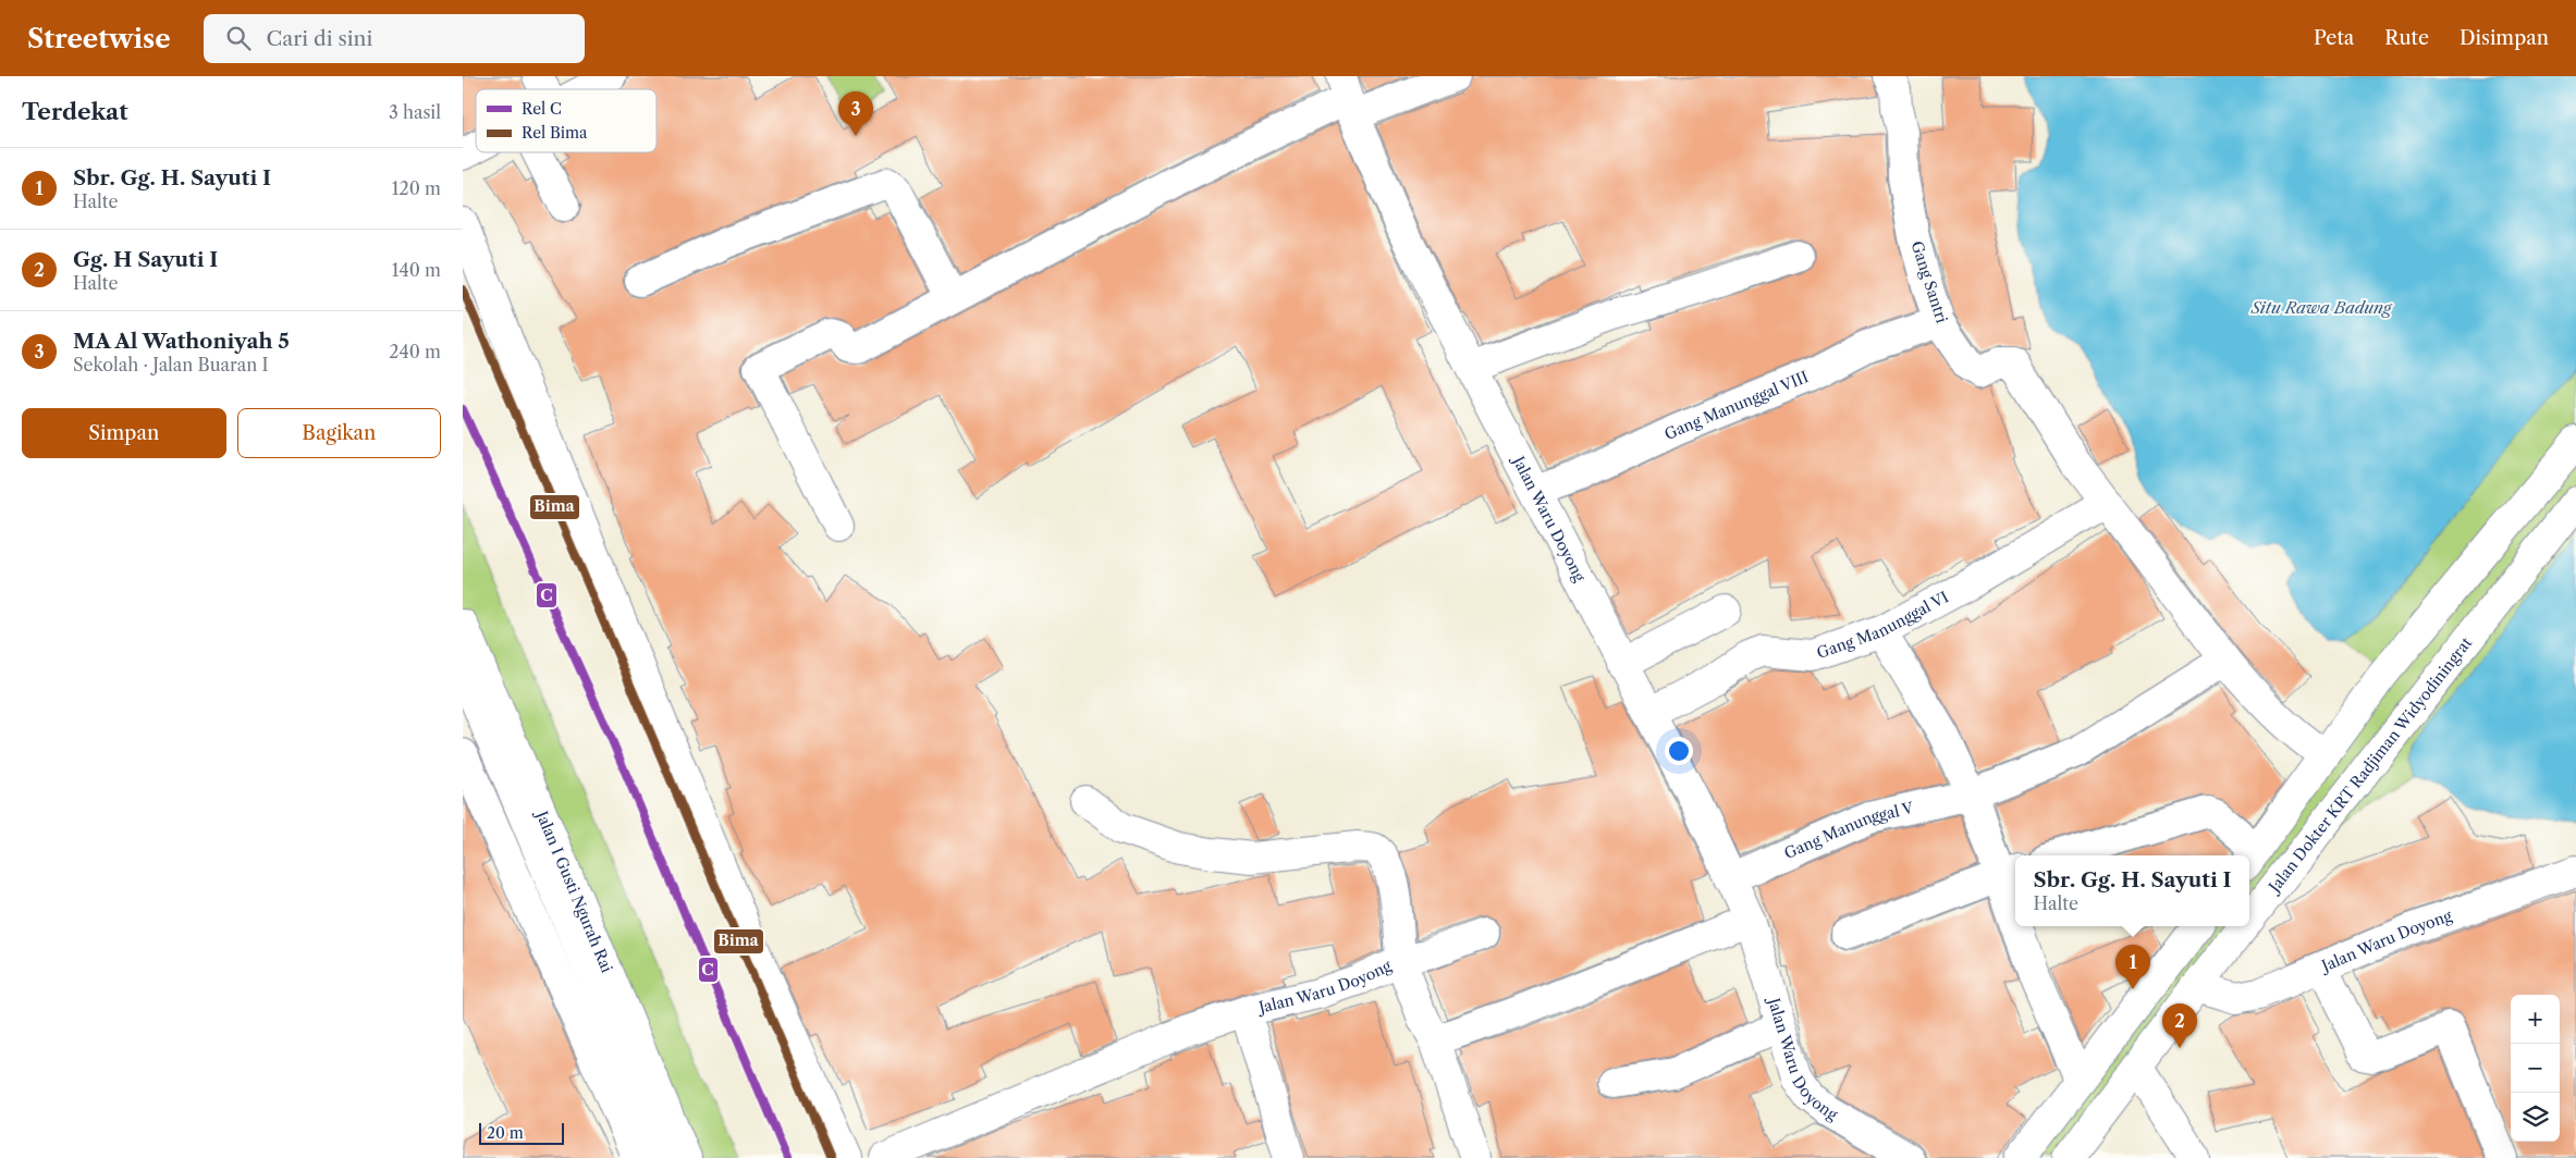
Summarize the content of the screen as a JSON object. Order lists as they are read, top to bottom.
{
  "streets": {
    "street": [
      "Gang Santri",
      "Gang Manunggal VIII",
      "Jalan Waru Doyong",
      "Gang Manunggal VI",
      "Jalan Dokter KRT Radjiman Widyodiningrat",
      "Gang Manunggal V",
      "Jalan I Gusti Ngurah Rai"
    ]
  },
  "crossings": [
    ["Gang Santri", "Gang Manunggal VIII"],
    ["Gang Santri", "Gang Manunggal VI"],
    ["Gang Manunggal VIII", "Jalan Waru Doyong"],
    ["Jalan Waru Doyong", "Gang Manunggal VI"],
    ["Jalan Waru Doyong", "Jalan Dokter KRT Radjiman Widyodiningrat"],
    ["Jalan Waru Doyong", "Gang Manunggal V"]
  ],
  "water": ["Situ Rawa Badung"],
  "lines": ["rail line Bima", "rail line C"],
  "legend": ["Rel C", "Rel Bima"],
  "scale_bar": "20 m",
  "page": {
    "header": "Streetwise",
    "search": "Cari di sini",
    "nav": ["Peta", "Rute", "Disimpan"],
    "heading": ["Terdekat", "3 hasil"],
    "pins": ["3", "1", "2"],
    "list": [
      {
        "mark": "1",
        "name": "Sbr. Gg. H. Sayuti I",
        "note": "Halte",
        "value": "120 m"
      },
      {
        "mark": "2",
        "name": "Gg. H Sayuti I",
        "note": "Halte",
        "value": "140 m"
      },
      {
        "mark": "3",
        "name": "MA Al Wathoniyah 5",
        "note": "Sekolah · Jalan Buaran I",
        "value": "240 m"
      }
    ],
    "buttons": ["Simpan", "Bagikan"],
    "popup": ["Sbr. Gg. H. Sayuti I", "Halte"],
    "map_buttons": ["+", "−"],
    "scale": "20 m"
  }
}
